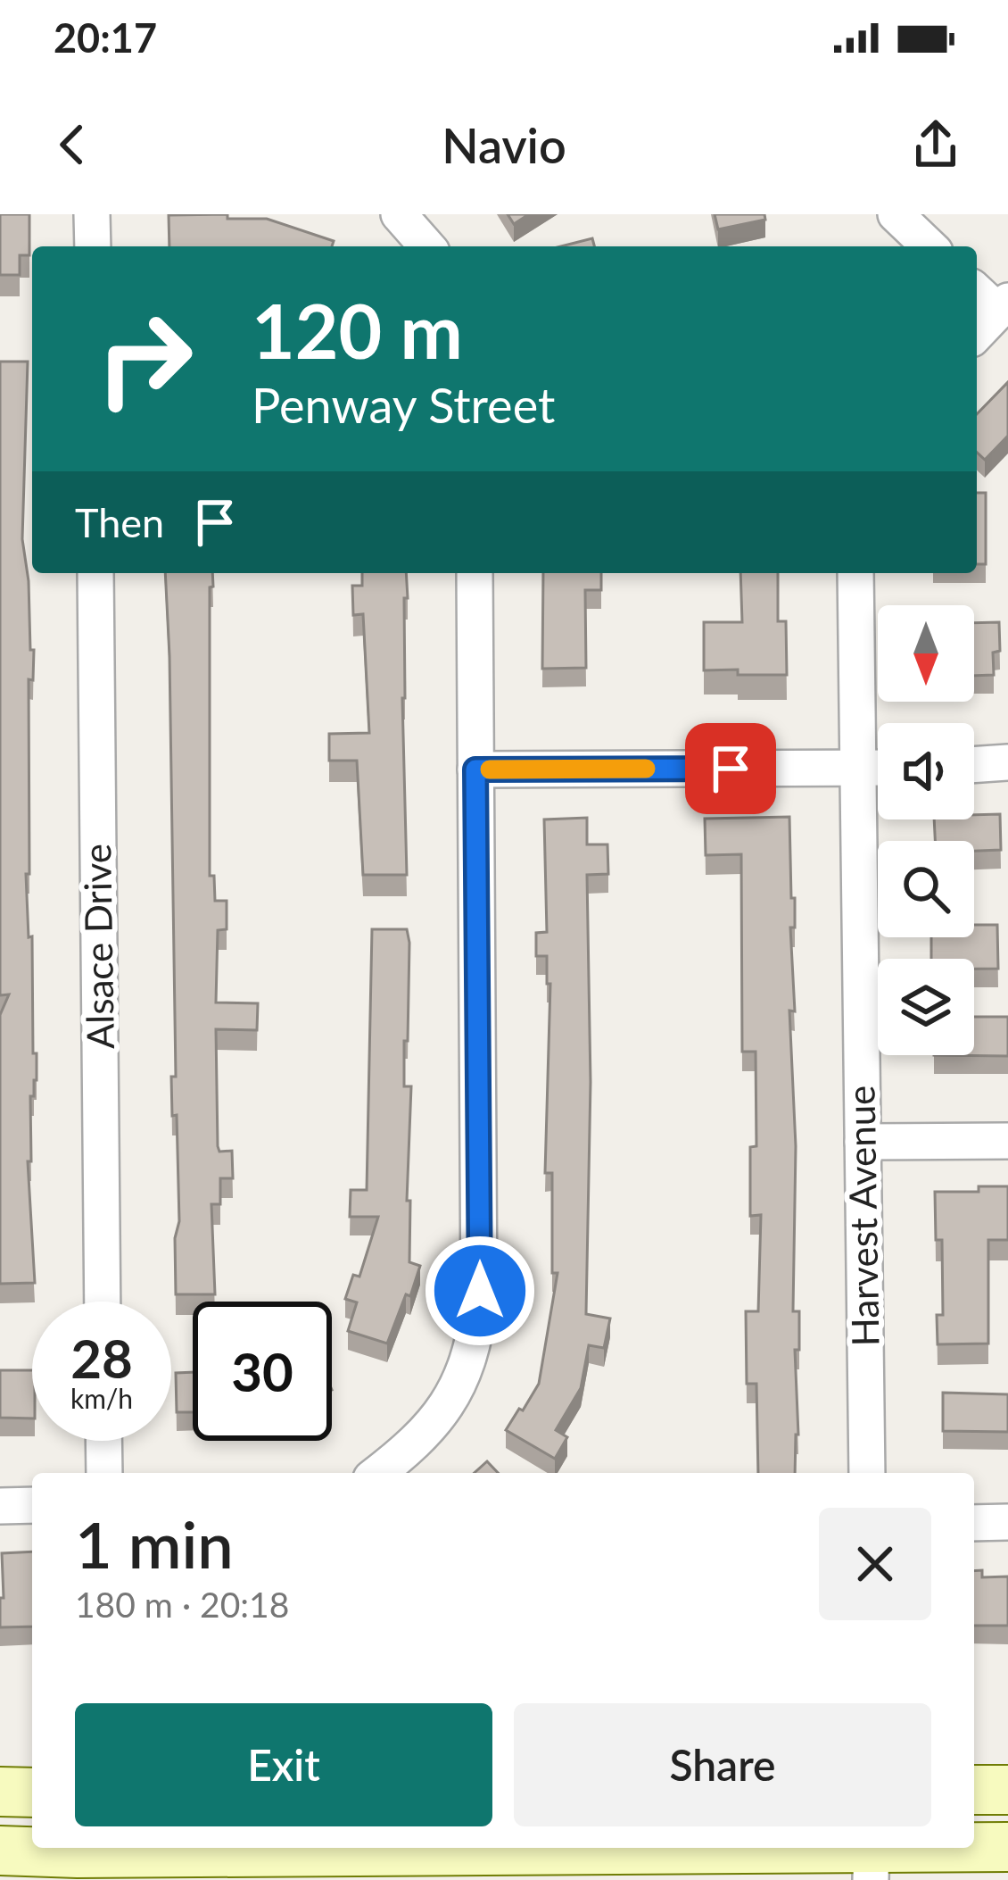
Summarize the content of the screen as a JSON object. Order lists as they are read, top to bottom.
{
  "streets": {
    "street": ["Alsace Drive", "Harvest Avenue"]
  },
  "north": "bottom",
  "page": {
    "status": "20:17",
    "header": "Navio",
    "turn": ["120 m", "Penway Street"],
    "then": "Then",
    "speed": "28 km/h",
    "limit": "30",
    "heading": ["1 min", "180 m · 20:18"],
    "buttons": ["Exit", "Share"]
  }
}
